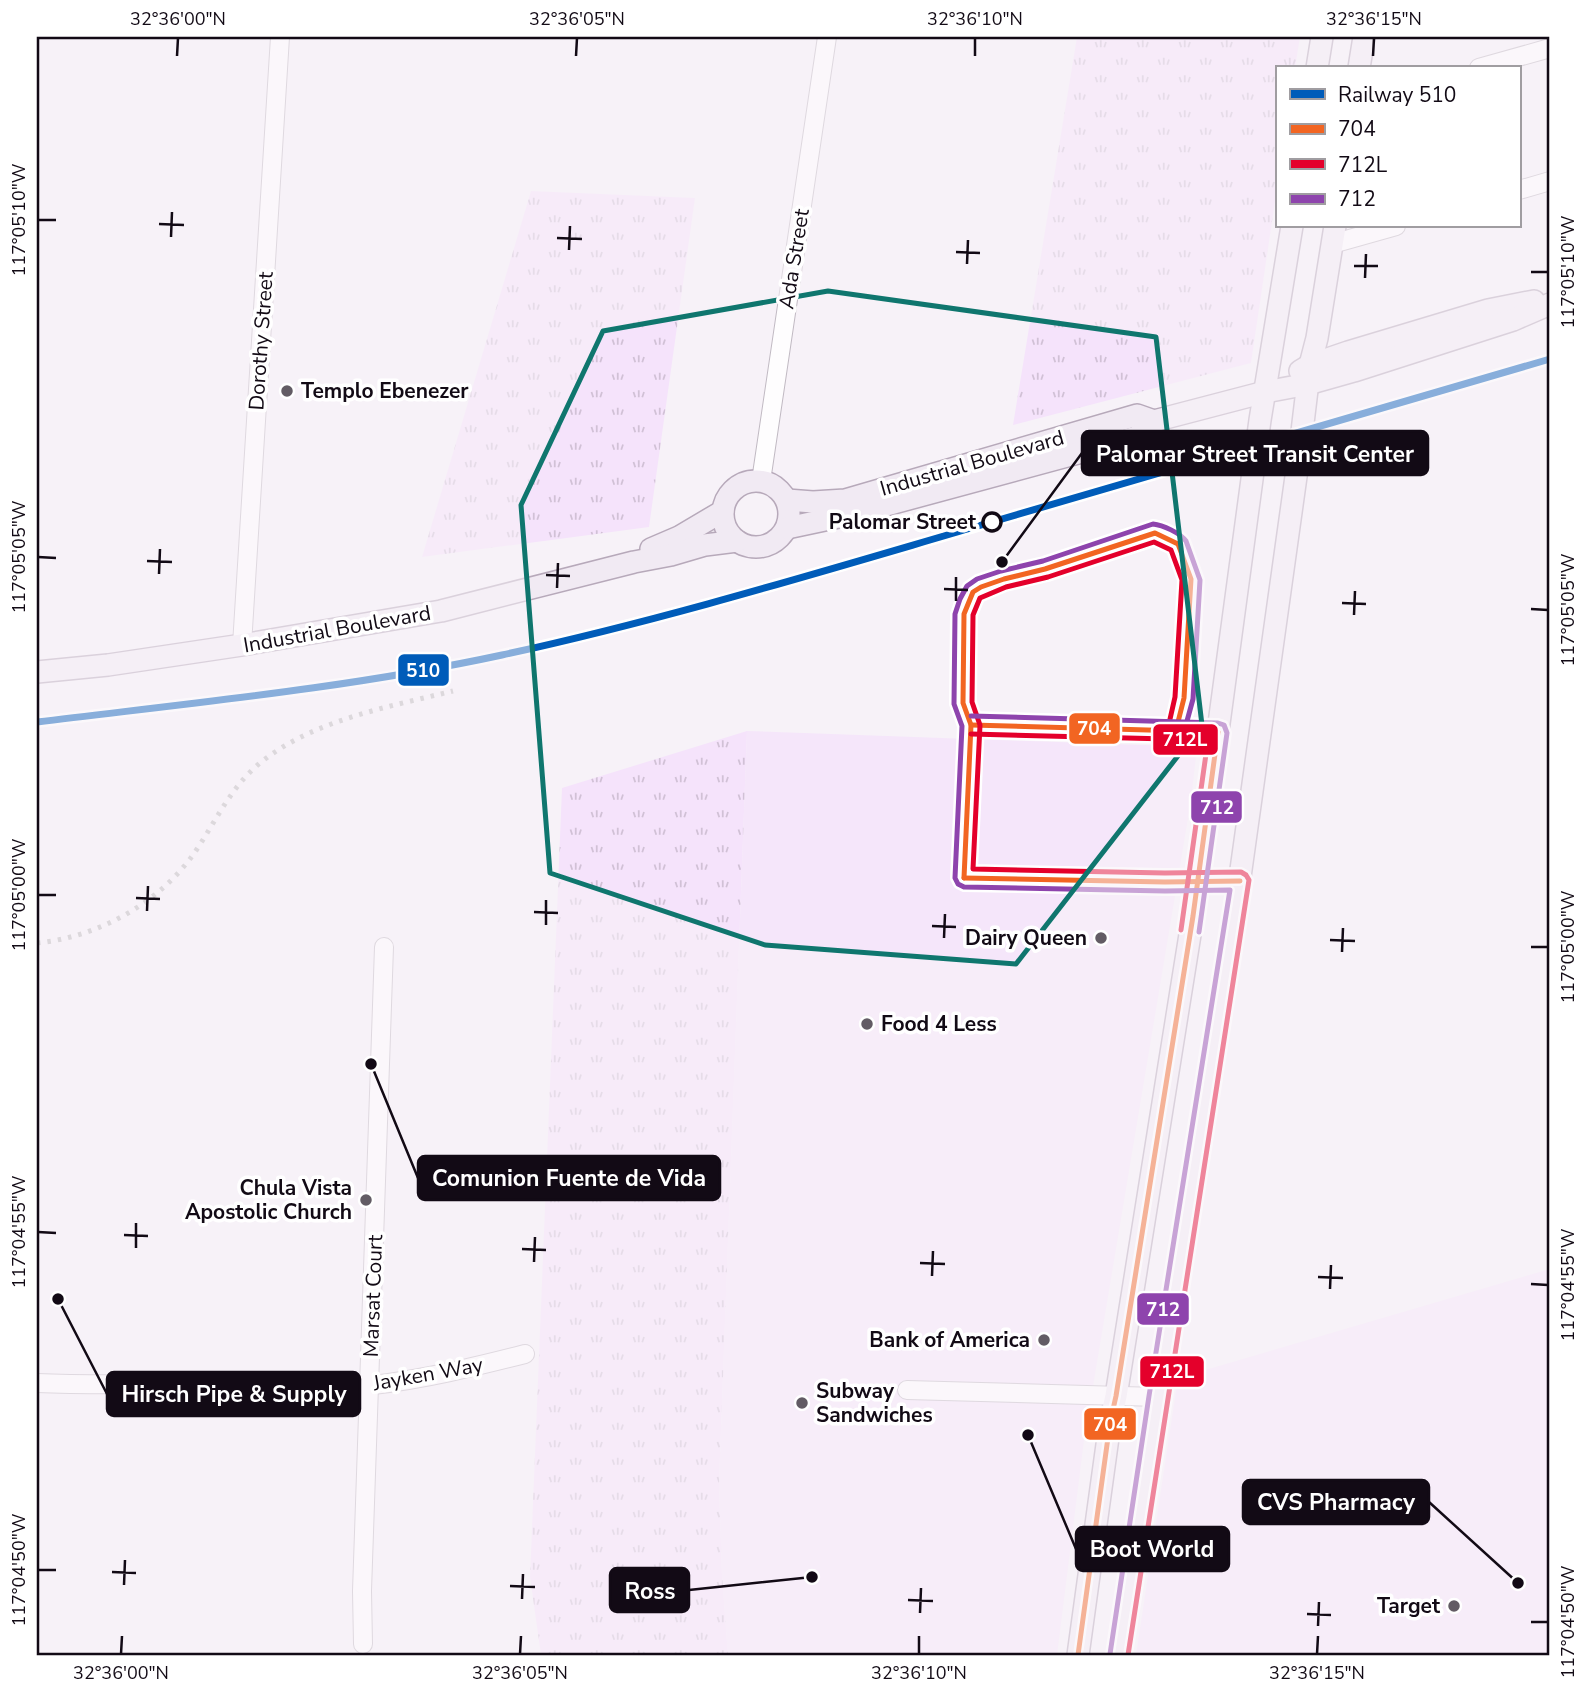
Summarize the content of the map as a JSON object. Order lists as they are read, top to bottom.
{
  "streets": {
    "main road": ["Industrial Boulevard"],
    "street": [
      "Ada Street",
      "Dorothy Street",
      "Marsat Court",
      "Jayken Way"
    ]
  },
  "crossings": [
    ["Ada Street", "Industrial Boulevard"],
    ["Dorothy Street", "Industrial Boulevard"],
    ["Marsat Court", "Jayken Way"]
  ],
  "places": [
    "Templo Ebenezer",
    "Palomar Street",
    "Palomar Street Transit Center",
    "Dairy Queen",
    "Food 4 Less",
    "Comunion Fuente de Vida",
    "Chula Vista Apostolic Church",
    "Hirsch Pipe & Supply",
    "Bank of America",
    "Subway Sandwiches",
    "Boot World",
    "Ross",
    "CVS Pharmacy",
    "Target"
  ],
  "lines": [
    "rail line 510",
    "transit line 712",
    "transit line 704",
    "transit line 712L"
  ],
  "legend": [
    "Railway 510",
    "704",
    "712L",
    "712"
  ],
  "coordinates": [
    "32°36'00\"N",
    "32°36'05\"N",
    "32°36'10\"N",
    "32°36'15\"N",
    "117°05'10\"W",
    "117°05'05\"W",
    "117°05'00\"W",
    "117°04'55\"W",
    "117°04'50\"W"
  ]
}
